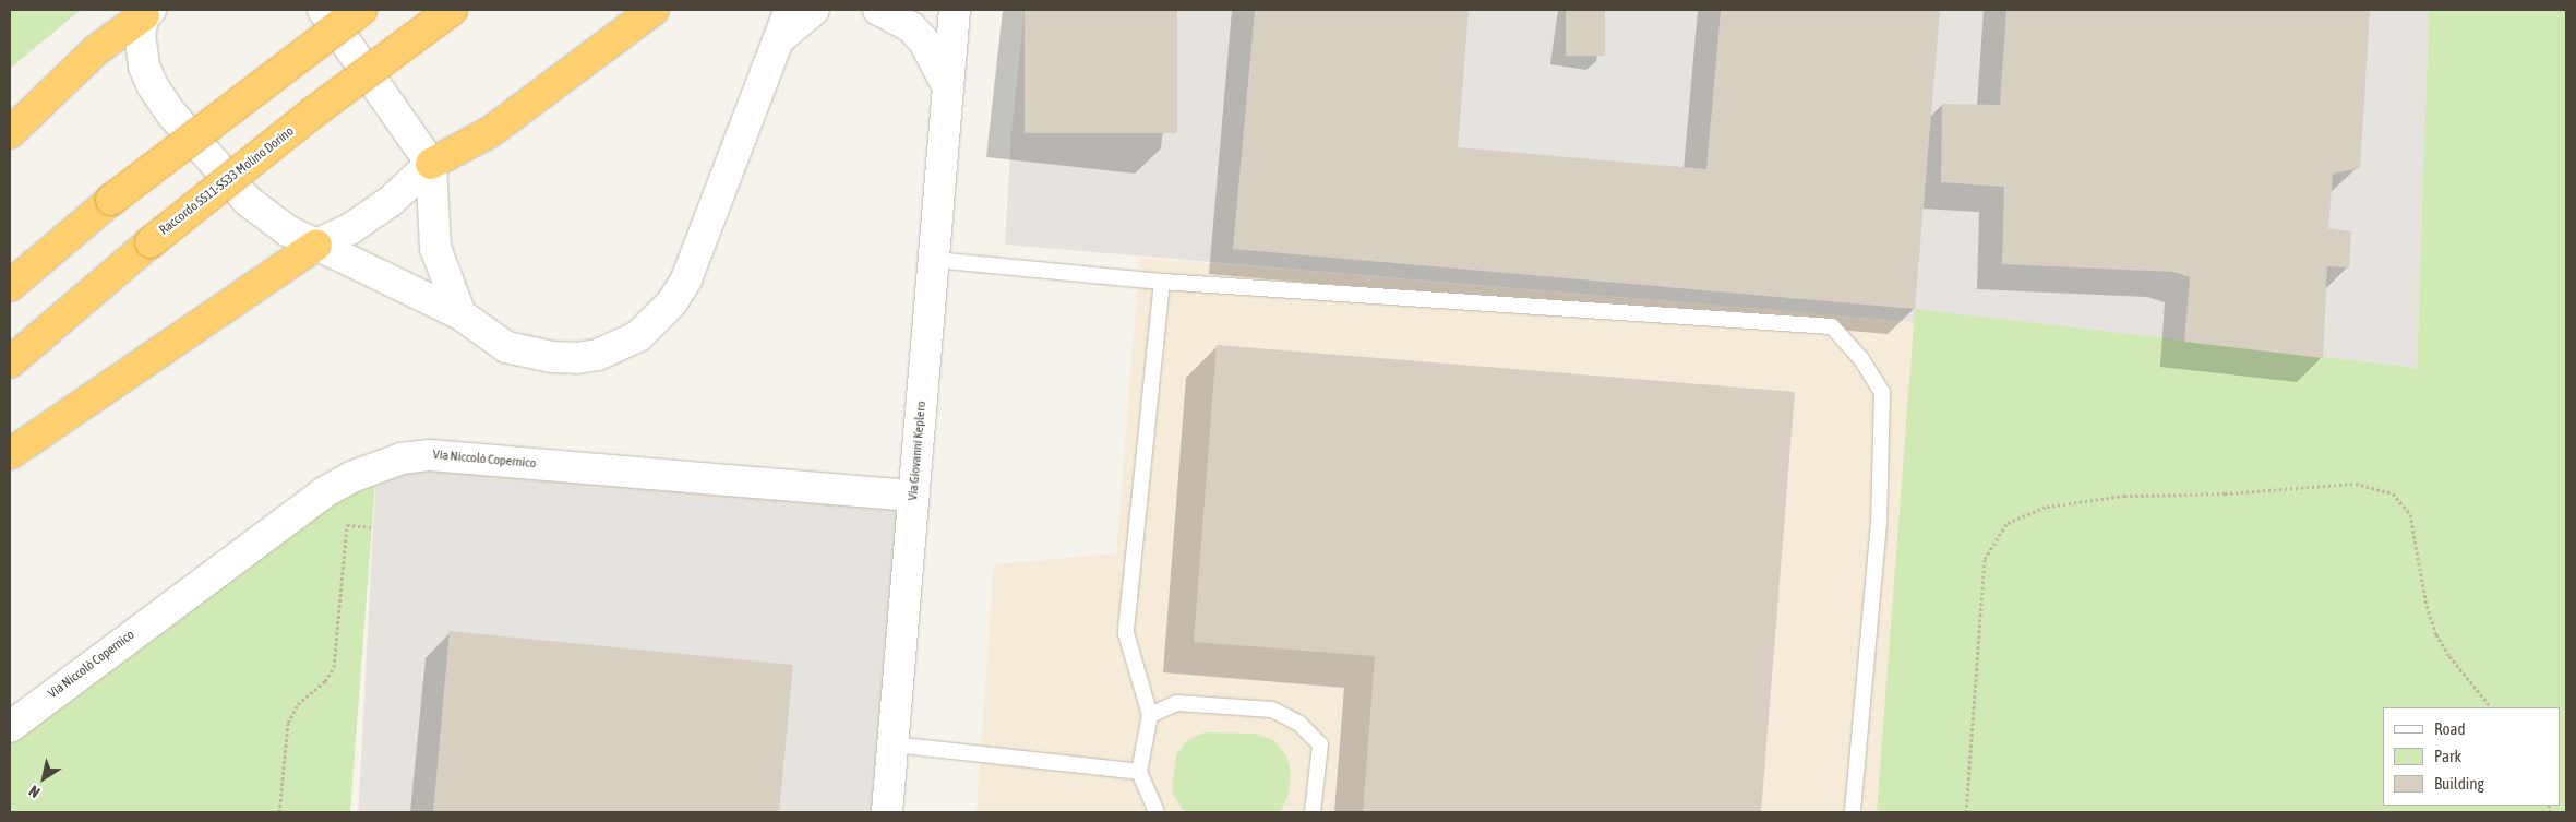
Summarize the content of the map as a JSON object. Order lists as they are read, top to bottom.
{
  "streets": {
    "highway": ["Raccordo SS11-SS33 Molino Dorino"],
    "street": ["Via Giovanni Keplero", "Via Niccolò Copernico"]
  },
  "crossings": [
    ["Via Giovanni Keplero", "Via Niccolò Copernico"]
  ],
  "legend": ["Road", "Park", "Building"],
  "north": "bottom left"
}
